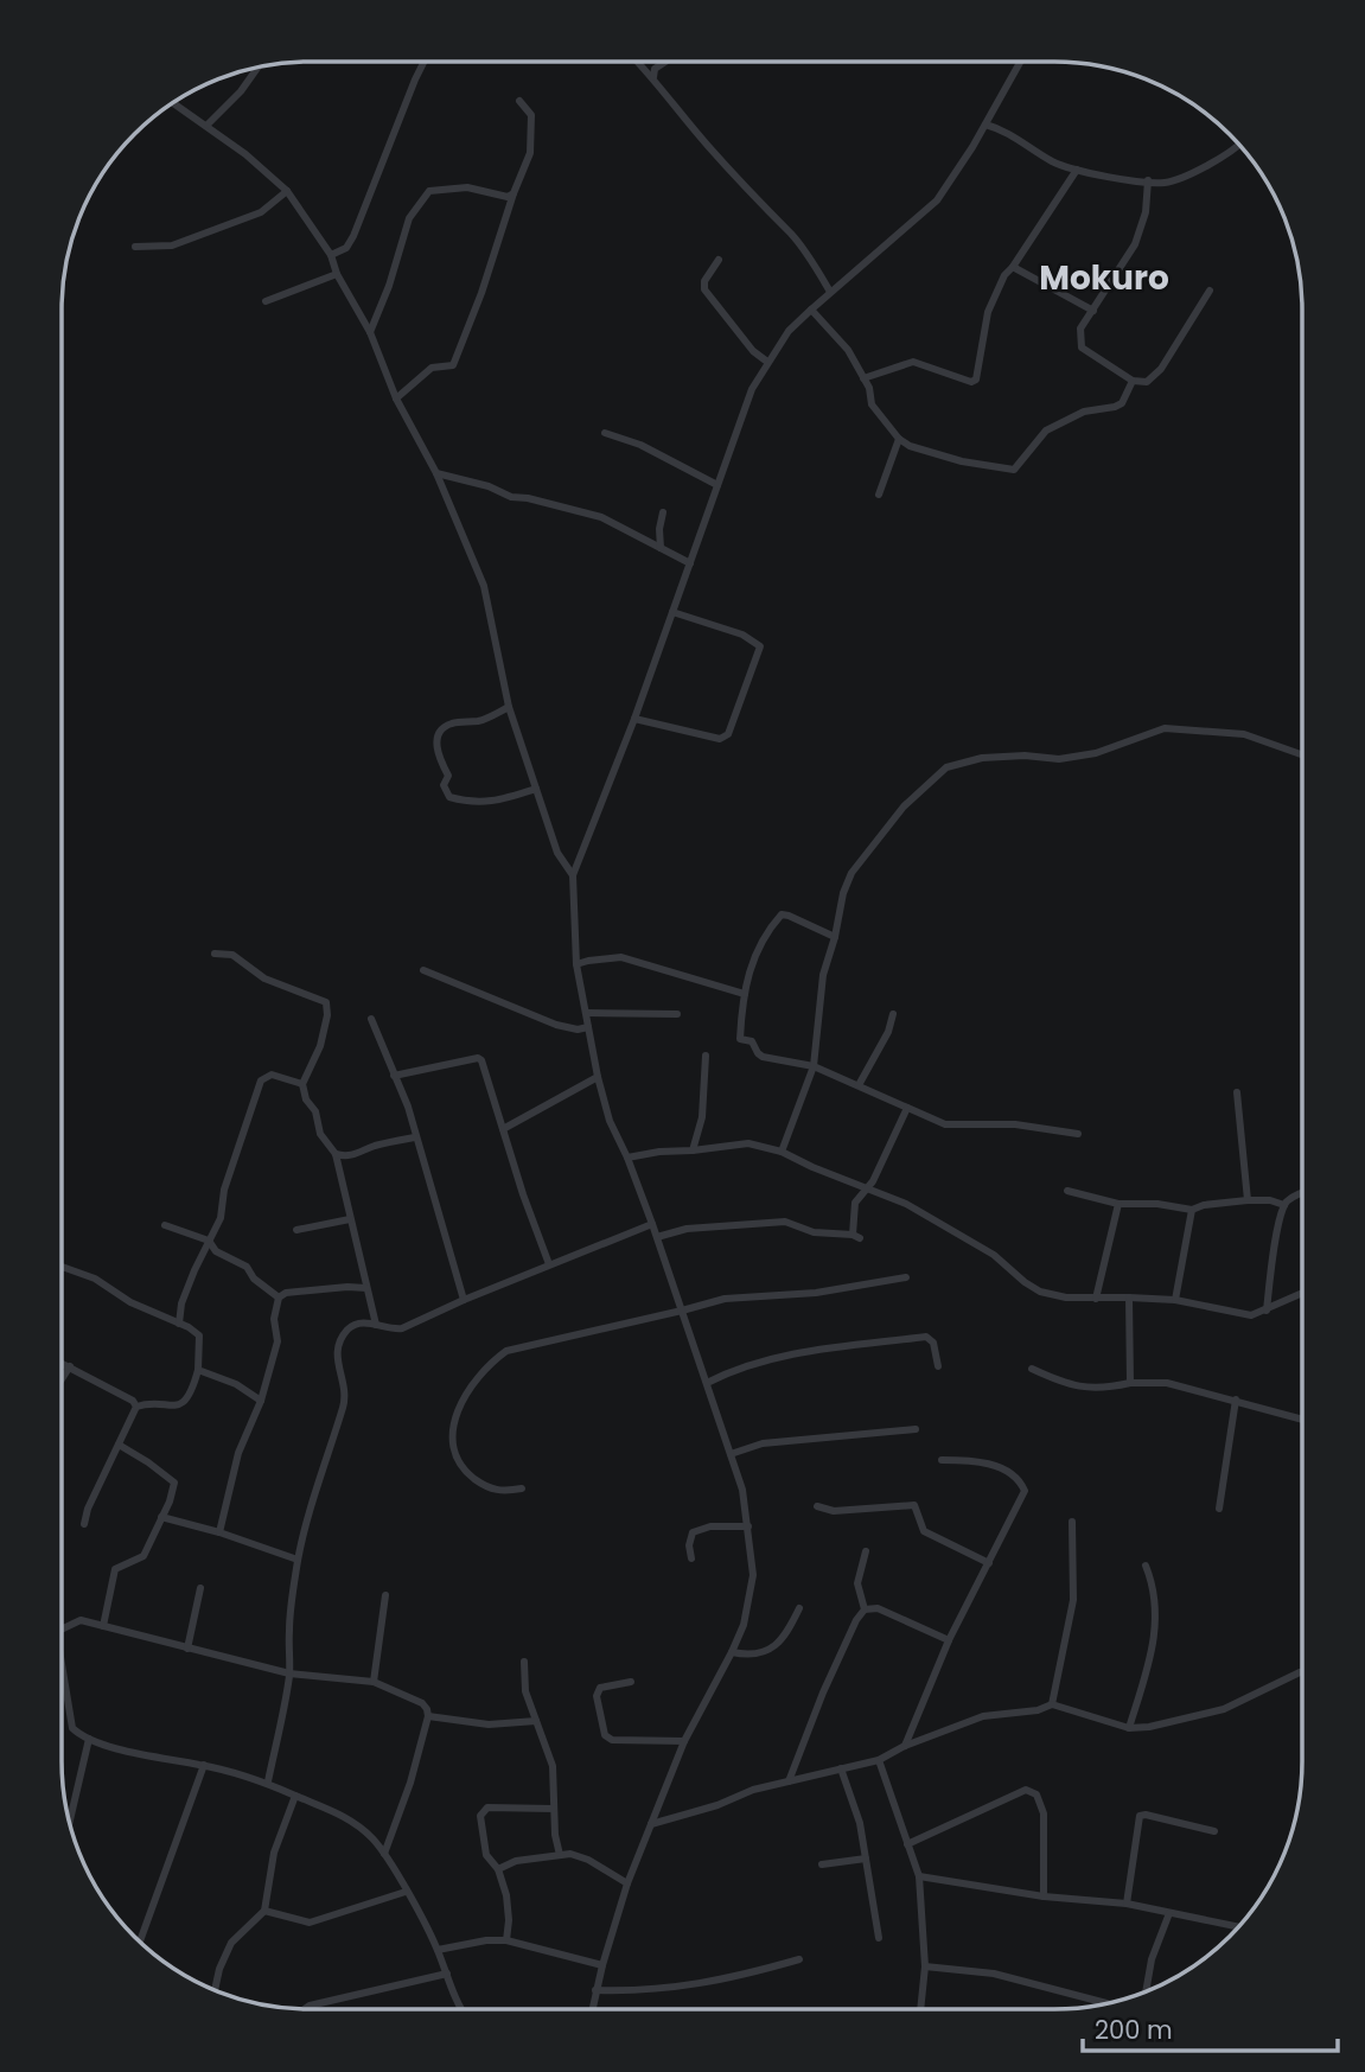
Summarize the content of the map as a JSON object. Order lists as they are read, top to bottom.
{
  "districts": ["Mokuro"],
  "scale_bar": "200 m"
}
